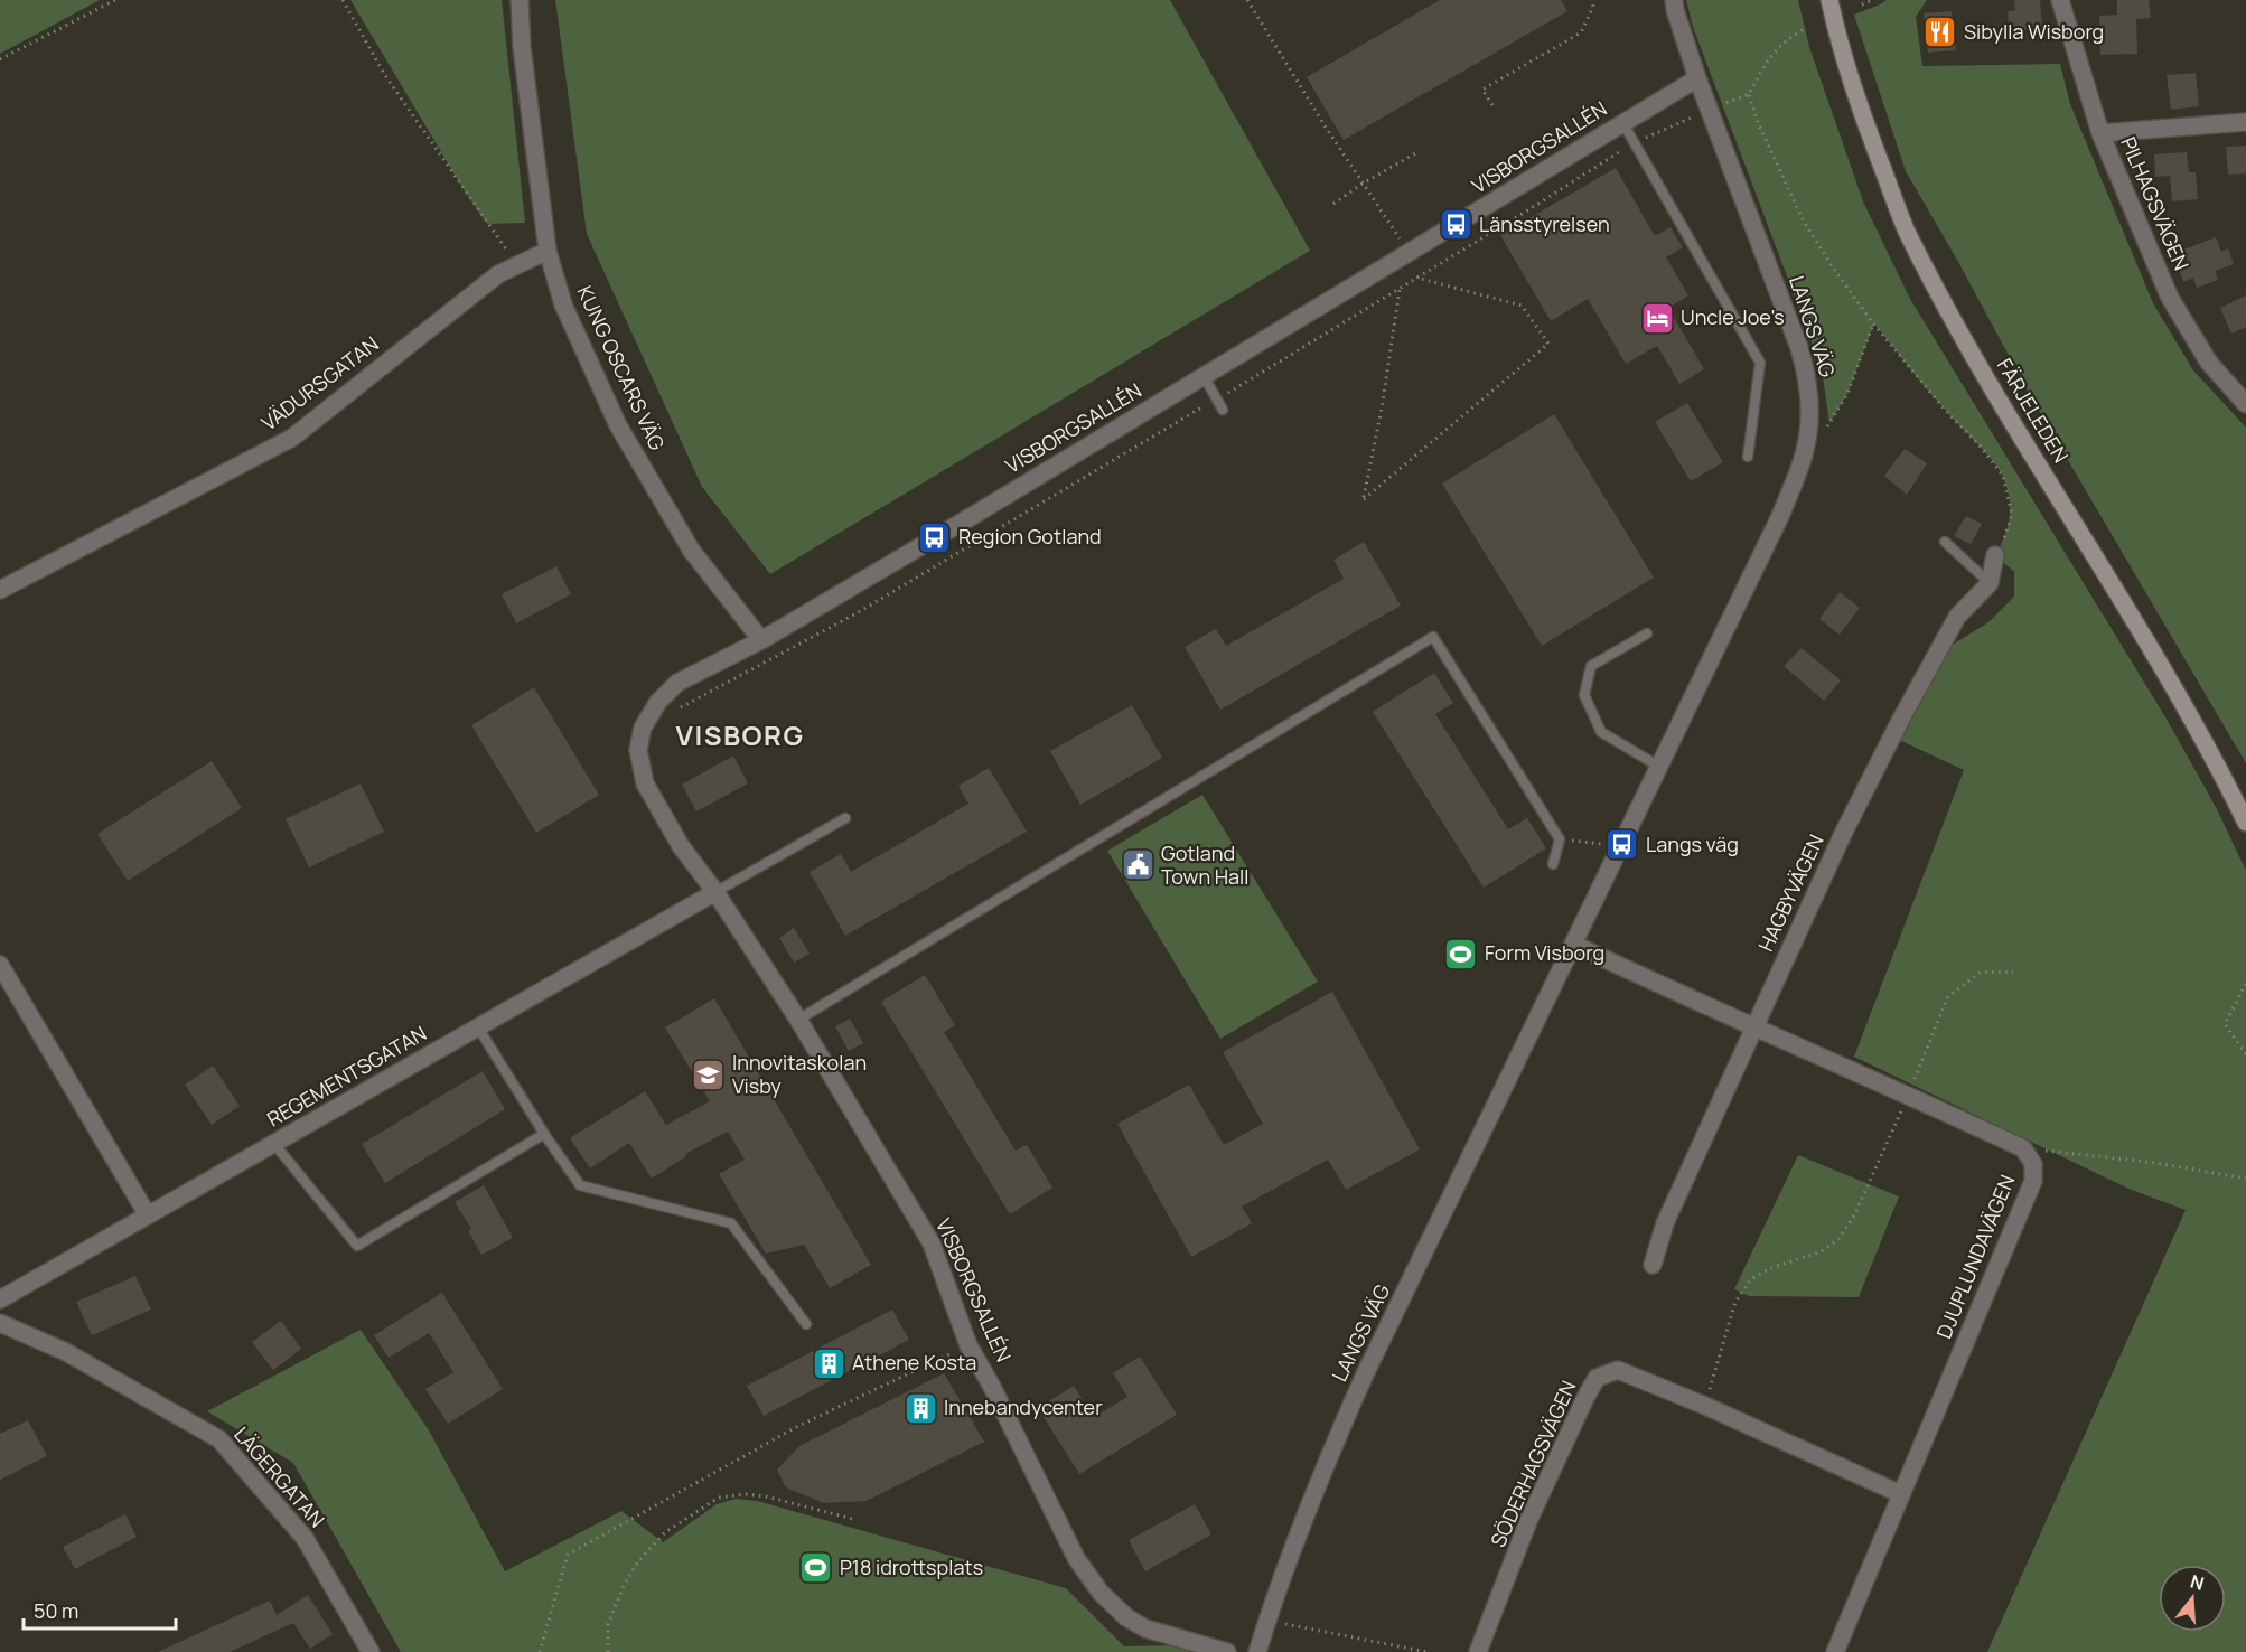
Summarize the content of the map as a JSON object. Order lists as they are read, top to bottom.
{
  "streets": {
    "main road": ["FÄRJELEDEN"],
    "street": [
      "VISBORGSALLÉN",
      "PILHAGSVÄGEN",
      "LANGS VÄG",
      "KUNG OSCARS VÄG",
      "VÄDURSGATAN",
      "HAGBYVÄGEN",
      "REGEMENTSGATAN",
      "DJUPLUNDAVÄGEN",
      "SÖDERHAGSVÄGEN",
      "LÄGERGATAN"
    ]
  },
  "crossings": [
    ["VISBORGSALLÉN", "LANGS VÄG"],
    ["VISBORGSALLÉN", "KUNG OSCARS VÄG"],
    ["VISBORGSALLÉN", "REGEMENTSGATAN"],
    ["KUNG OSCARS VÄG", "VÄDURSGATAN"],
    ["DJUPLUNDAVÄGEN", "SÖDERHAGSVÄGEN"]
  ],
  "districts": ["VISBORG"],
  "places": {
    "restaurant": ["Sibylla Wisborg"],
    "bus stop": ["Länsstyrelsen", "Region Gotland", "Langs väg"],
    "hotel": ["Uncle Joe's"],
    "public building": ["Gotland Town Hall"],
    "sports": ["Form Visborg", "P18 idrottsplats"],
    "school or university": ["Innovitaskolan Visby"],
    "building": ["Athene Kosta", "Innebandycenter"]
  },
  "scale_bar": "50 m",
  "north": "top"
}
